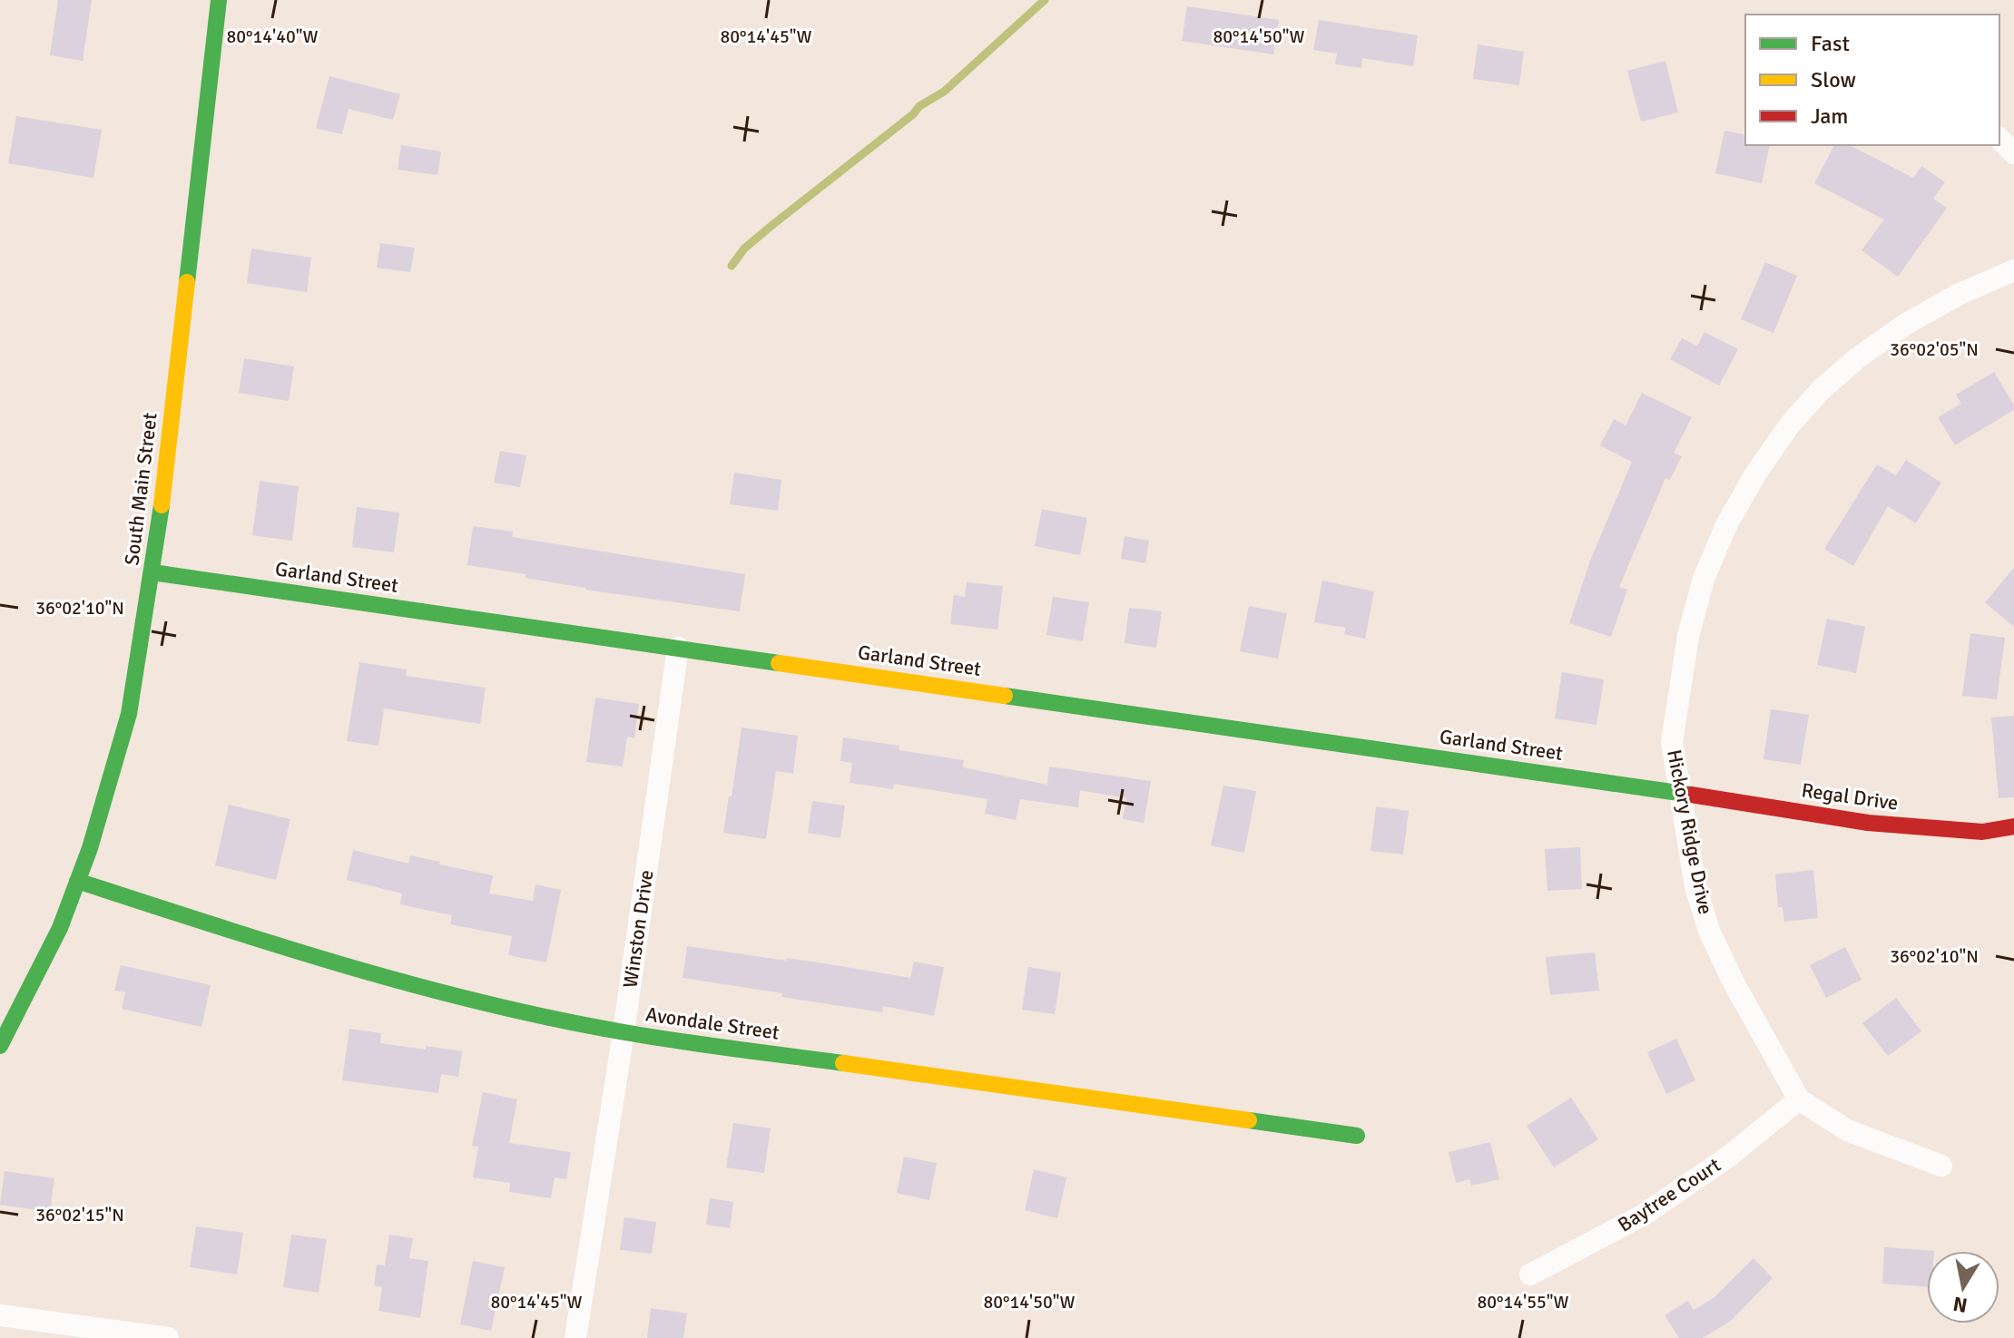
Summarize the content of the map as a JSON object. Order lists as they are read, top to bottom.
{
  "streets": {
    "street": [
      "South Main Street",
      "Garland Street",
      "Regal Drive",
      "Hickory Ridge Drive",
      "Winston Drive",
      "Avondale Street",
      "Baytree Court"
    ]
  },
  "crossings": [
    ["South Main Street", "Garland Street"],
    ["South Main Street", "Avondale Street"],
    ["Garland Street", "Regal Drive"],
    ["Garland Street", "Hickory Ridge Drive"],
    ["Garland Street", "Winston Drive"],
    ["Regal Drive", "Hickory Ridge Drive"],
    ["Hickory Ridge Drive", "Baytree Court"],
    ["Winston Drive", "Avondale Street"]
  ],
  "legend": ["Fast", "Slow", "Jam"],
  "north": "bottom",
  "coordinates": [
    "80°14'40\"W",
    "80°14'45\"W",
    "80°14'50\"W",
    "36°02'05\"N",
    "36°02'10\"N",
    "36°02'15\"N",
    "80°14'55\"W"
  ]
}
